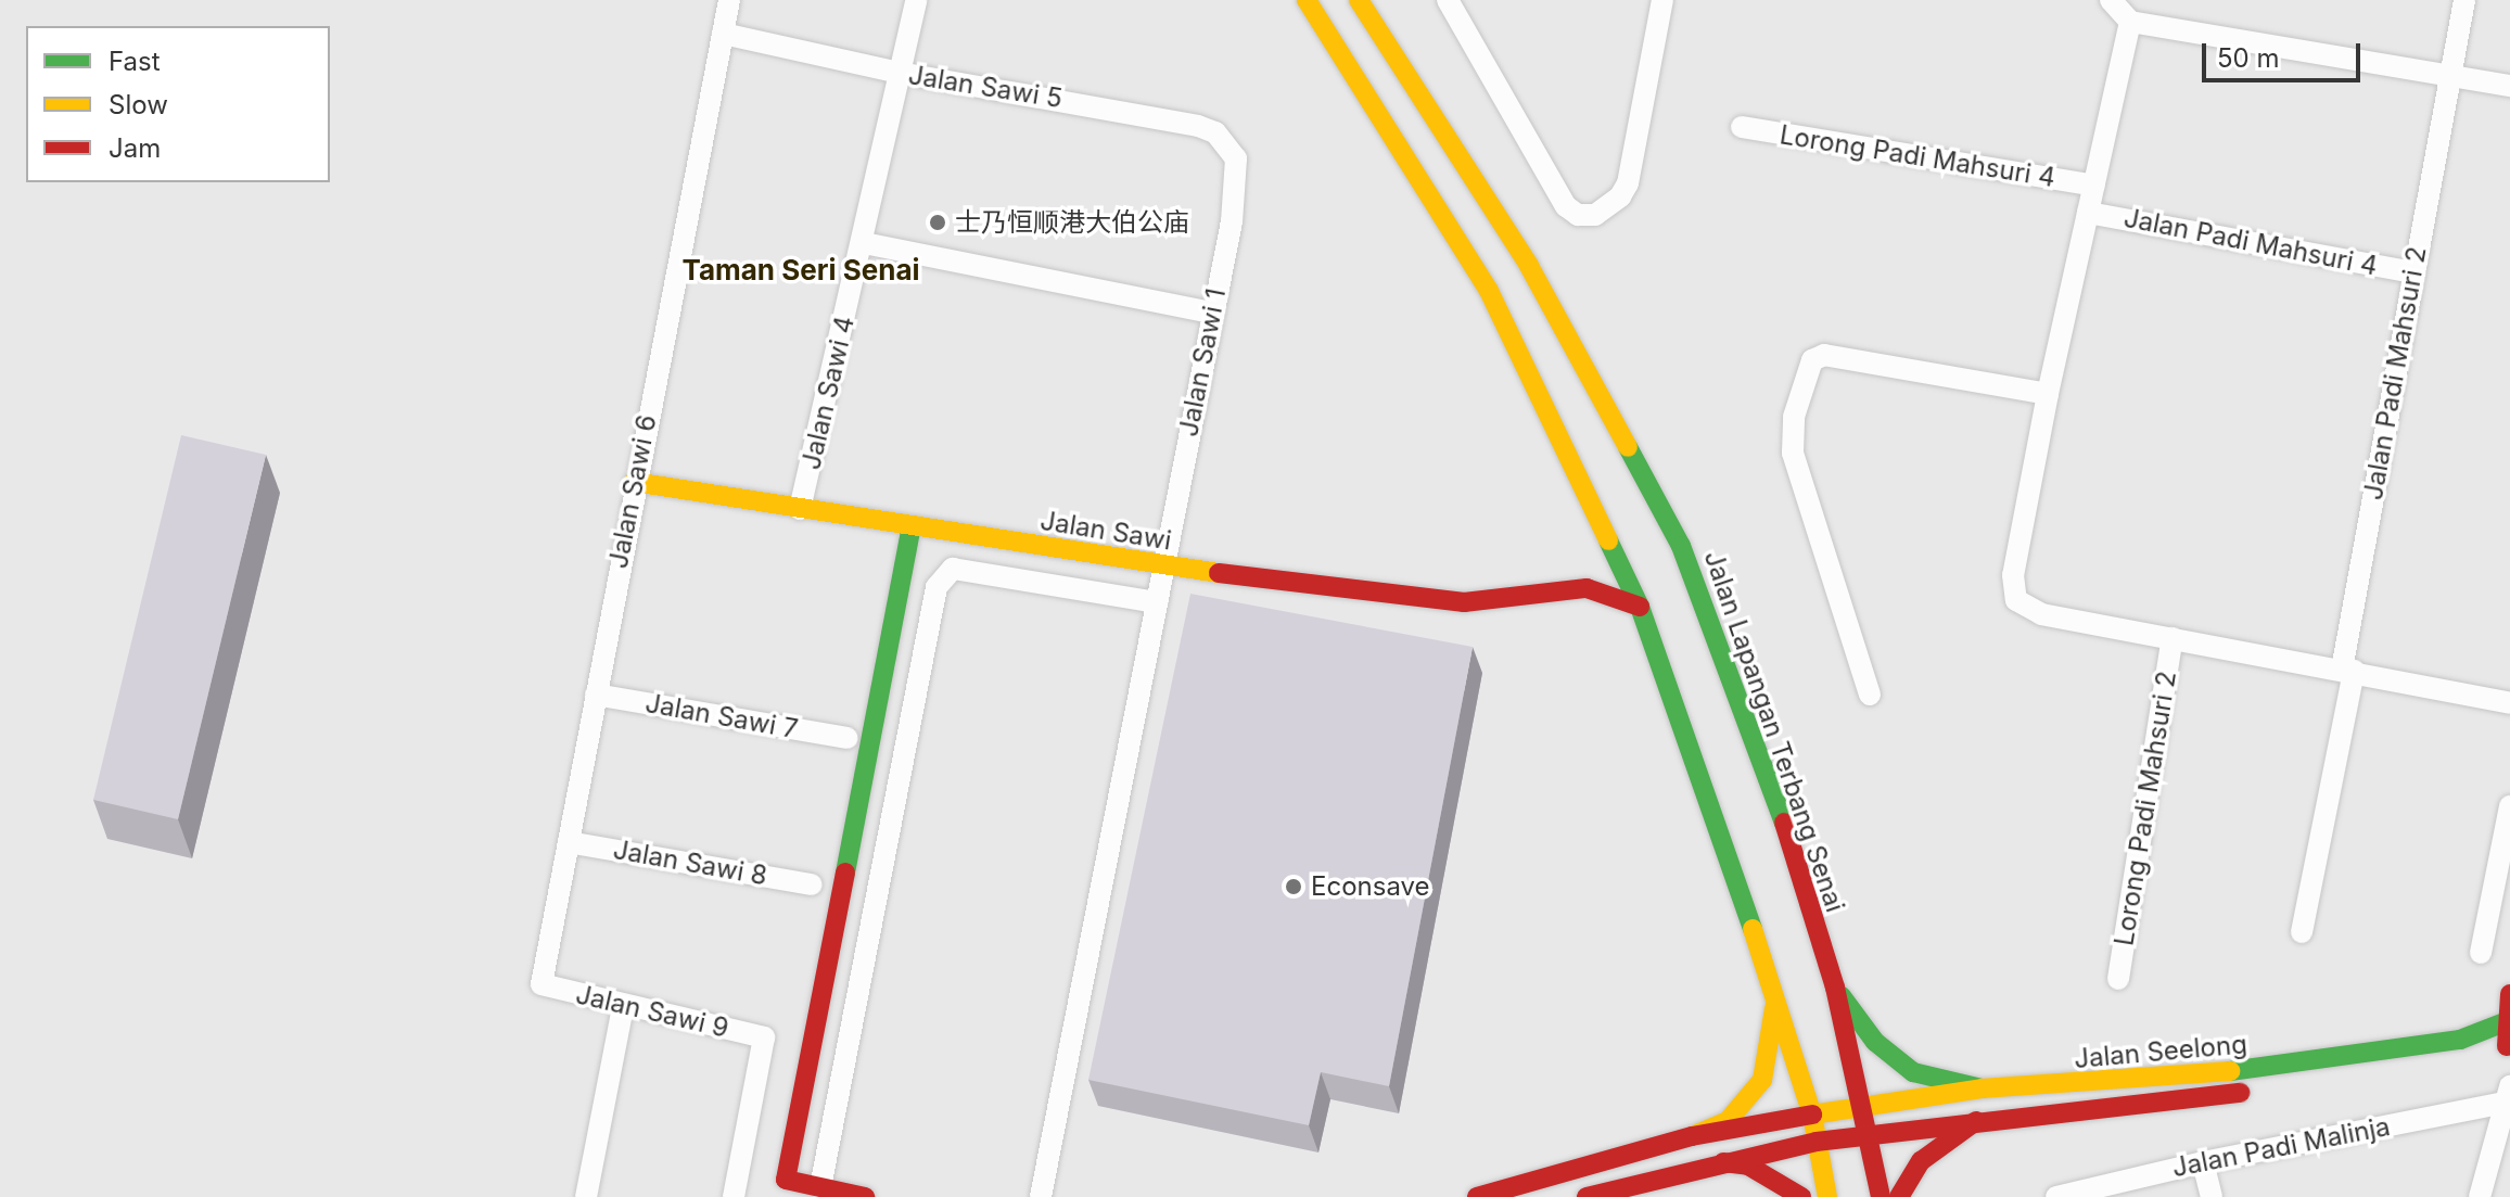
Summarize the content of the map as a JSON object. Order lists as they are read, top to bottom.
{
  "streets": {
    "main road": ["Jalan Sawi", "Jalan Lapangan Terbang Senai", "Jalan Seelong"],
    "street": [
      "Jalan Sawi 5",
      "Lorong Padi Mahsuri 4",
      "Jalan Padi Mahsuri 4",
      "Jalan Sawi 1",
      "Jalan Padi Mahsuri 2",
      "Jalan Sawi 4",
      "Jalan Sawi 6",
      "Jalan Sawi 7",
      "Lorong Padi Mahsuri 2",
      "Jalan Sawi 8",
      "Jalan Sawi 9",
      "Jalan Padi Malinja"
    ]
  },
  "crossings": [
    ["Jalan Sawi 5", "Jalan Sawi 1"],
    ["Jalan Sawi 5", "Jalan Sawi 4"],
    ["Jalan Sawi 5", "Jalan Sawi 6"],
    ["Jalan Padi Mahsuri 4", "Jalan Padi Mahsuri 2"],
    ["Jalan Sawi 1", "Jalan Sawi"],
    ["Jalan Sawi 4", "Jalan Sawi"],
    ["Jalan Sawi 6", "Jalan Sawi"],
    ["Jalan Sawi 6", "Jalan Sawi 7"],
    ["Jalan Sawi 6", "Jalan Sawi 8"],
    ["Jalan Sawi 6", "Jalan Sawi 9"],
    ["Jalan Lapangan Terbang Senai", "Jalan Seelong"]
  ],
  "districts": ["Taman Seri Senai"],
  "places": ["士乃恒顺港大伯公庙", "Econsave"],
  "legend": ["Fast", "Slow", "Jam"],
  "scale_bar": "50 m"
}
